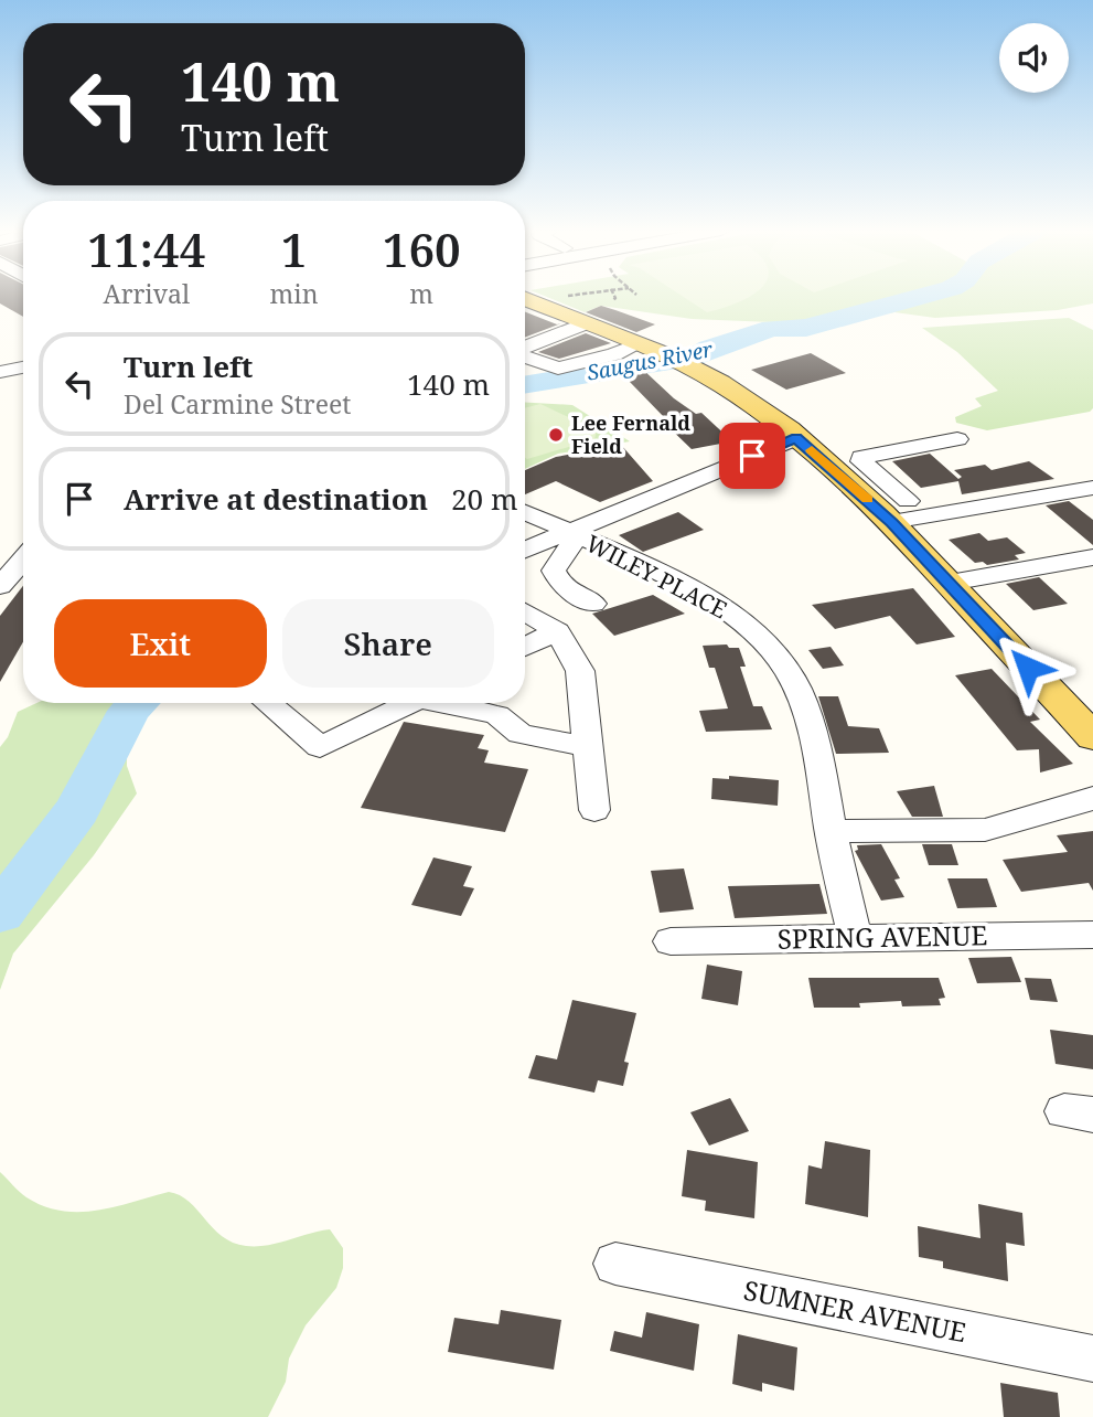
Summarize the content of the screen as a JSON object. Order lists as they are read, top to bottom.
{
  "streets": {
    "street": ["WILEY PLACE", "SPRING AVENUE", "SUMNER AVENUE"]
  },
  "crossings": [
    ["WILEY PLACE", "SPRING AVENUE"]
  ],
  "water": ["Saugus River"],
  "places": ["Lee Fernald Field"],
  "page": {
    "turn": ["140 m", "Turn left"],
    "eta": [
      "11:44",
      "Arrival",
      "1",
      "min",
      "160",
      "m"
    ],
    "list": [
      {
        "name": "Turn left",
        "note": "Del Carmine Street",
        "value": "140 m"
      },
      {
        "name": "Arrive at destination",
        "value": "20 m"
      }
    ],
    "buttons": ["Exit", "Share"]
  }
}
